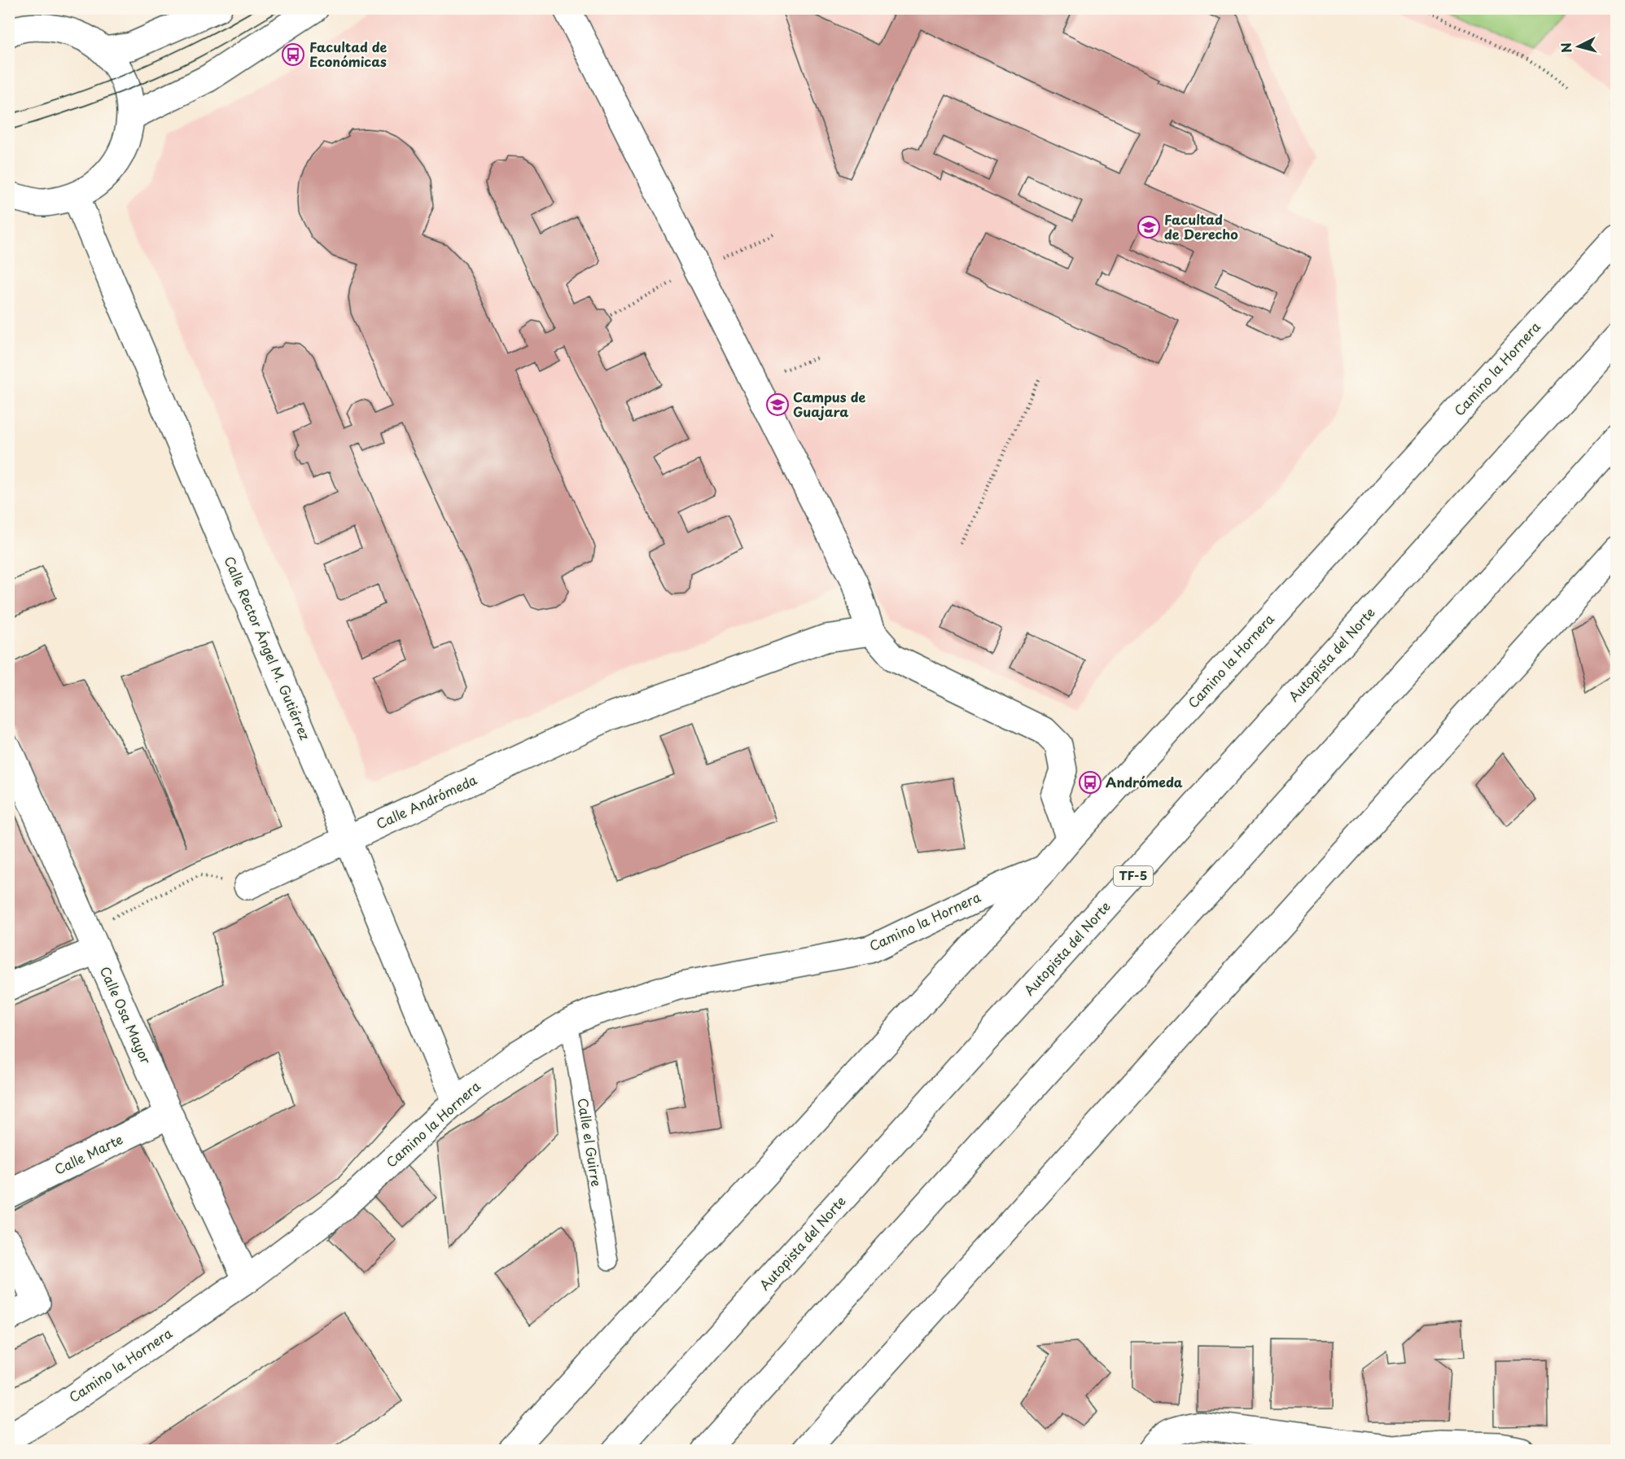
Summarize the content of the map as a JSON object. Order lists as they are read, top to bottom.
{
  "streets": {
    "main road": [
      "Camino la Hornera",
      "Calle Rector Ángel M. Gutiérrez",
      "Autopista del Norte",
      "Calle Andrómeda",
      "TF-5",
      "Calle Osa Mayor",
      "Calle Marte"
    ],
    "lane": ["Calle el Guirre"]
  },
  "crossings": [
    ["Camino la Hornera", "Calle Rector Ángel M. Gutiérrez"],
    ["Camino la Hornera", "Calle Osa Mayor"],
    ["Camino la Hornera", "Calle el Guirre"],
    ["Calle Rector Ángel M. Gutiérrez", "Calle Andrómeda"],
    ["Calle Osa Mayor", "Calle Marte"]
  ],
  "places": {
    "bus stop": ["Facultad de Económicas", "Andrómeda"],
    "school or university": ["Facultad de Derecho", "Campus de Guajara"]
  },
  "north": "left"
}
